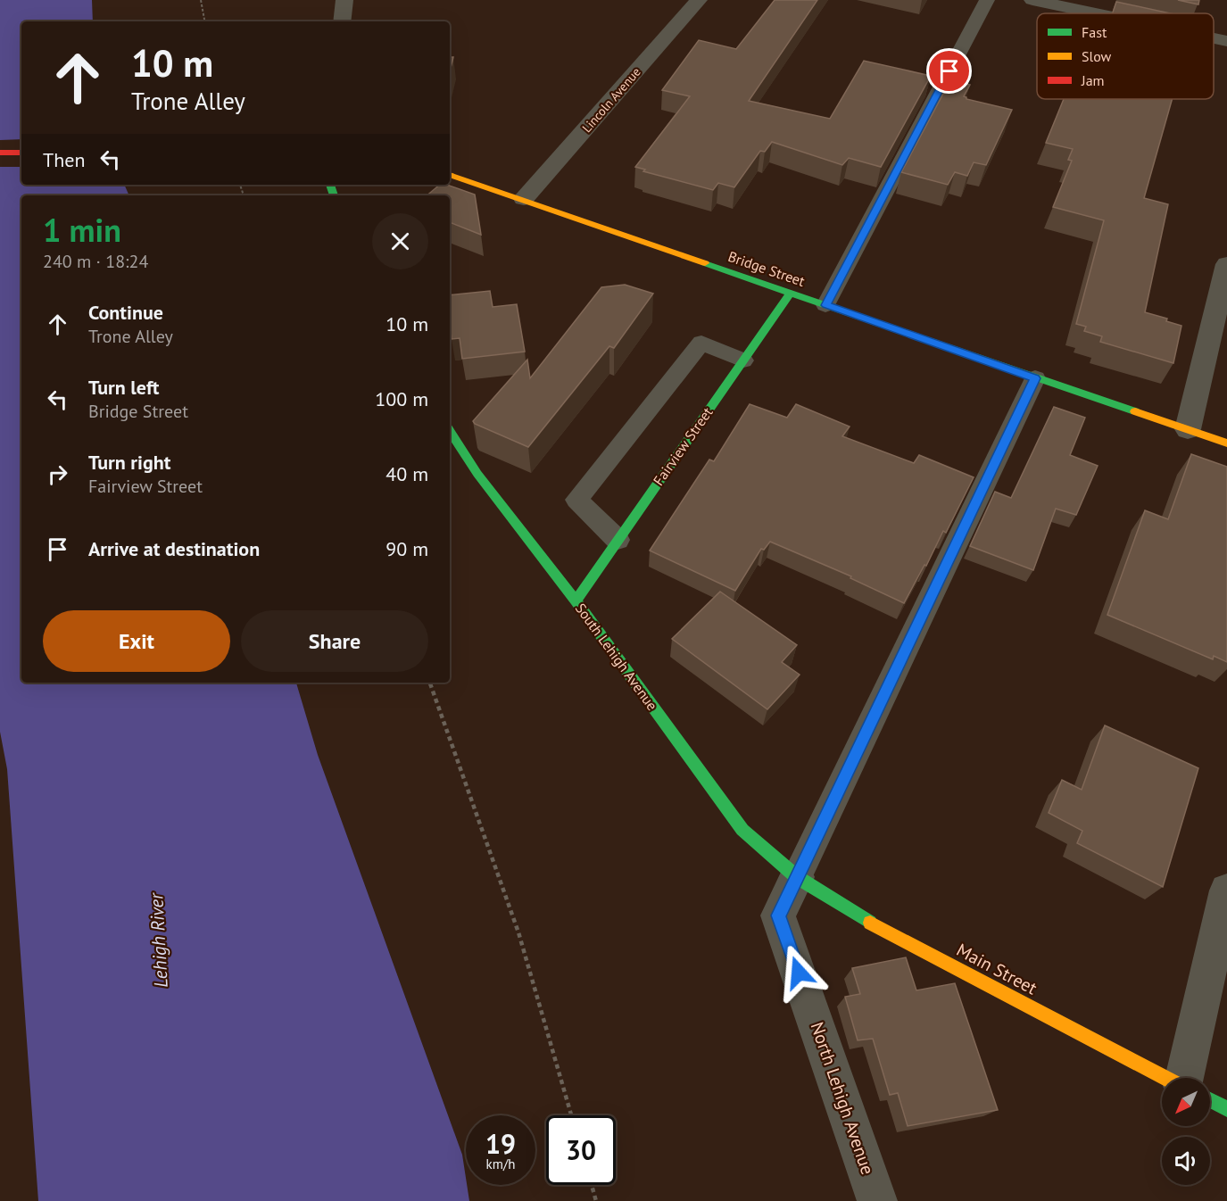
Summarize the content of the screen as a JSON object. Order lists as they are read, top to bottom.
{
  "streets": {
    "main road": [
      "Bridge Street",
      "Fairview Street",
      "South Lehigh Avenue",
      "Main Street"
    ],
    "street": ["Lincoln Avenue", "North Lehigh Avenue"]
  },
  "crossings": [
    ["Lincoln Avenue", "Bridge Street"],
    ["Bridge Street", "Fairview Street"],
    ["Fairview Street", "South Lehigh Avenue"],
    ["South Lehigh Avenue", "Main Street"],
    ["South Lehigh Avenue", "North Lehigh Avenue"],
    ["Main Street", "North Lehigh Avenue"]
  ],
  "water": ["Lehigh River"],
  "legend": ["Fast", "Slow", "Jam"],
  "north": "bottom left",
  "page": {
    "turn": ["10 m", "Trone Alley"],
    "then": "Then",
    "heading": ["1 min", "240 m · 18:24"],
    "list": [
      {
        "name": "Continue",
        "note": "Trone Alley",
        "value": "10 m"
      },
      {
        "name": "Turn left",
        "note": "Bridge Street",
        "value": "100 m"
      },
      {
        "name": "Turn right",
        "note": "Fairview Street",
        "value": "40 m"
      },
      {
        "name": "Arrive at destination",
        "value": "90 m"
      }
    ],
    "buttons": ["Exit", "Share"],
    "speed": "19 km/h",
    "limit": "30"
  }
}
